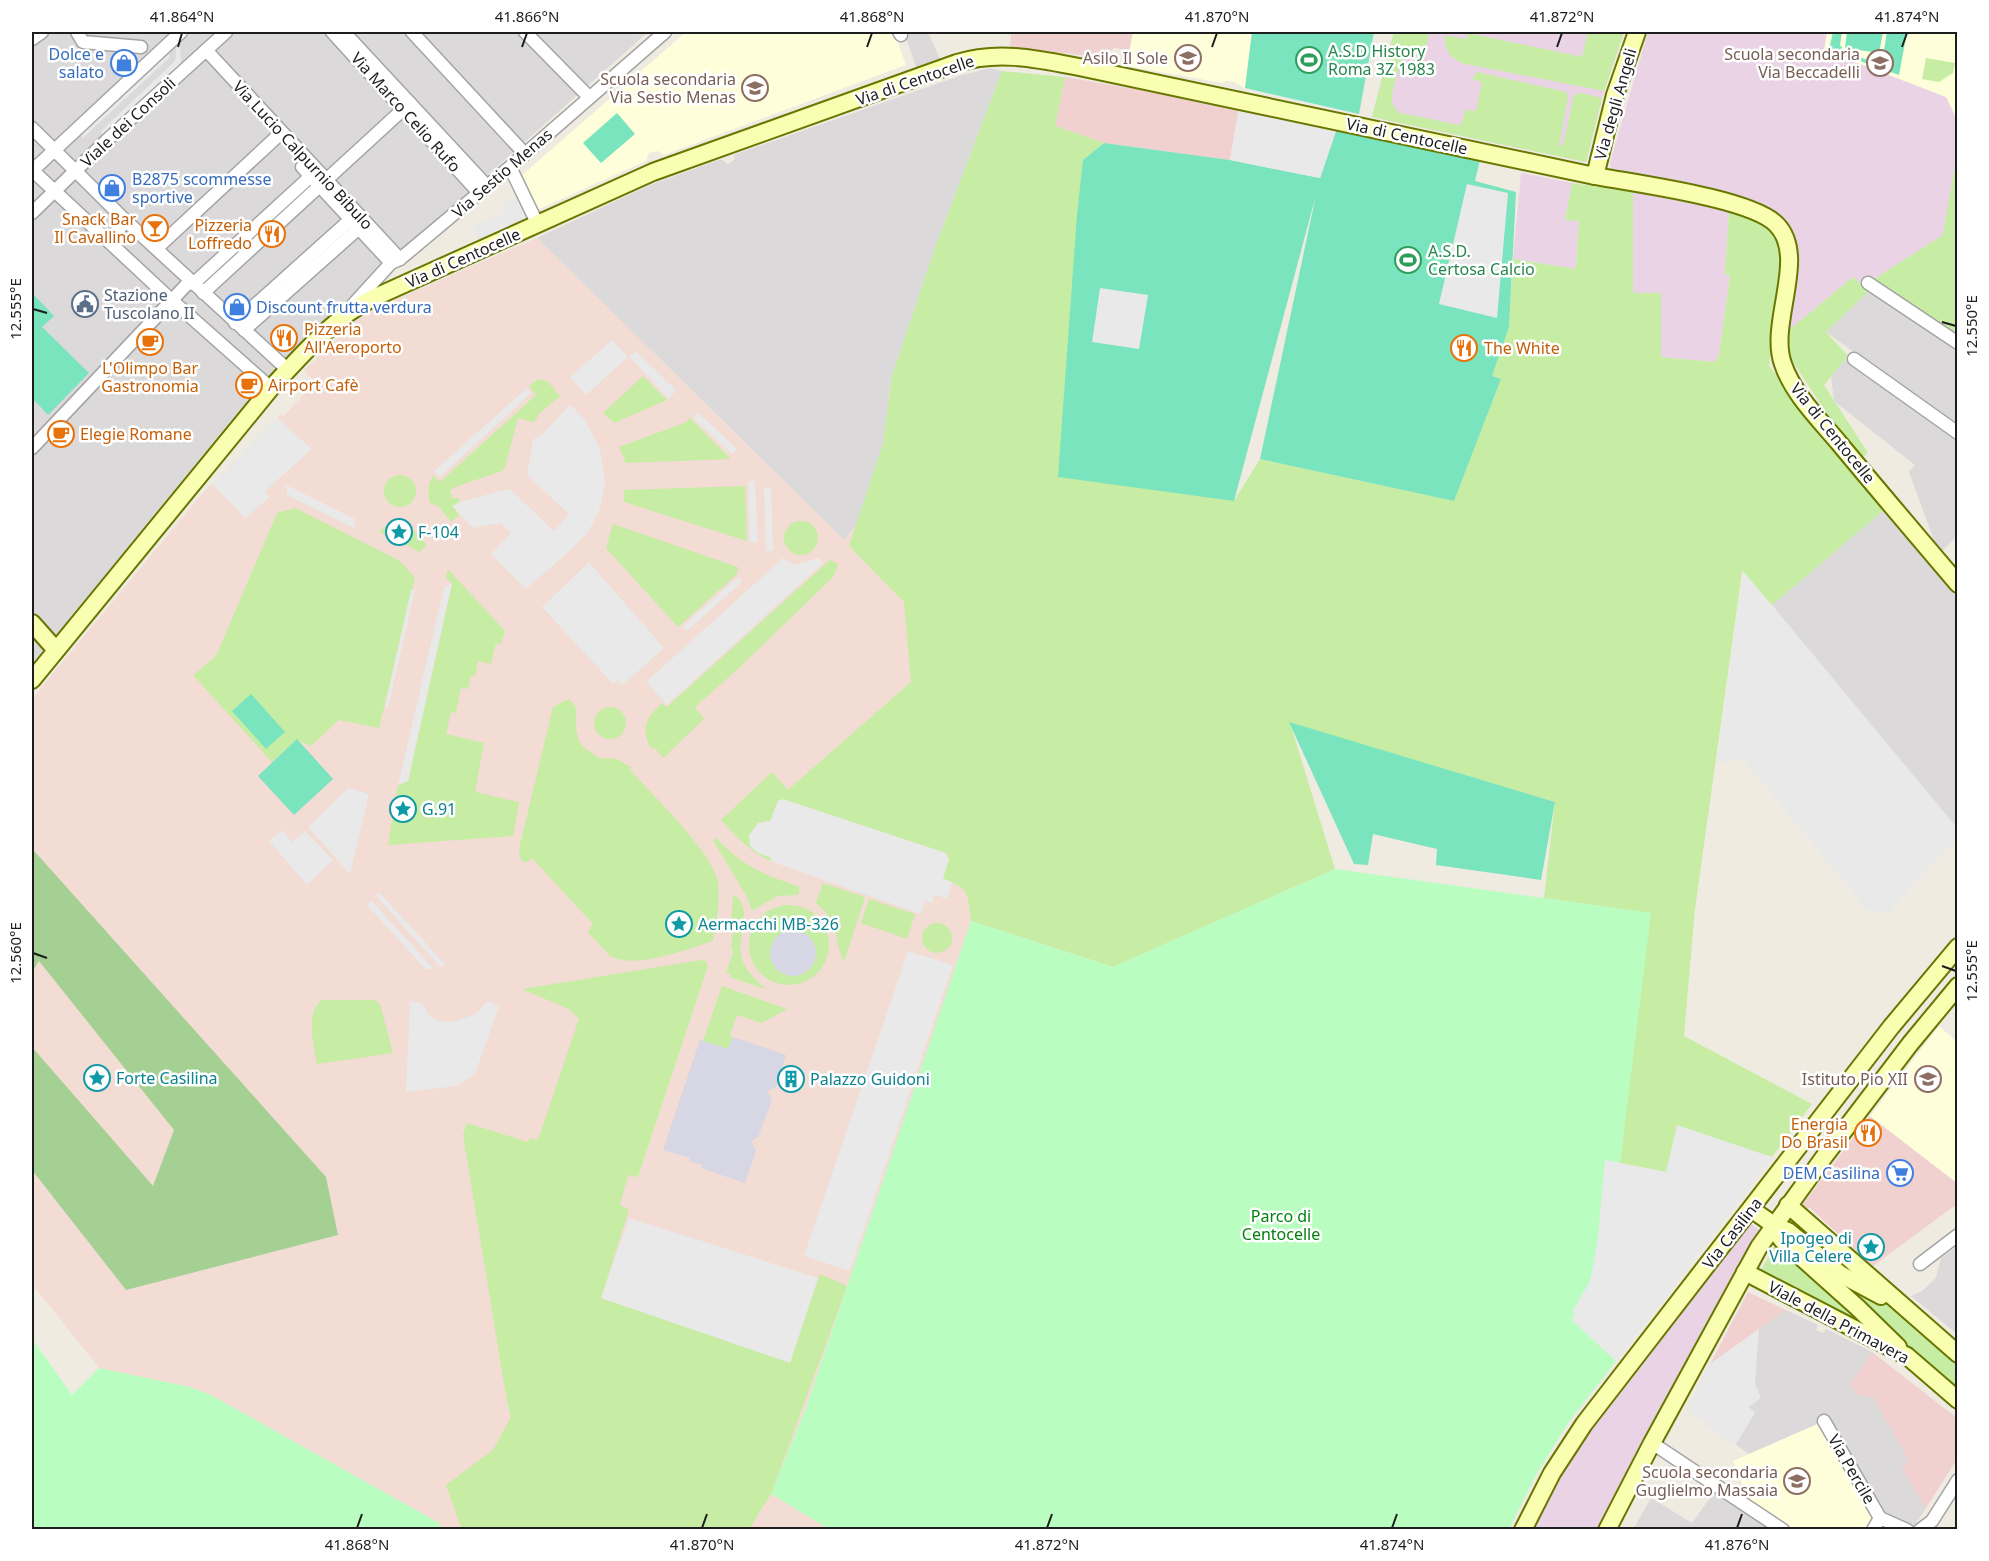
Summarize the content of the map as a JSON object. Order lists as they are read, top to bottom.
{
  "streets": {
    "street": [
      "Via di Centocelle",
      "Via degli Angeli",
      "Via Marco Celio Rufo",
      "Viale dei Consoli",
      "Via Lucio Calpurnio Bibulo",
      "Via Sestio Menas",
      "Via Casilina",
      "Viale della Primavera",
      "Via Percile"
    ]
  },
  "crossings": [
    ["Via di Centocelle", "Via degli Angeli"],
    ["Via di Centocelle", "Via Sestio Menas"],
    ["Via Marco Celio Rufo", "Via Sestio Menas"],
    ["Viale dei Consoli", "Via Lucio Calpurnio Bibulo"],
    ["Via Lucio Calpurnio Bibulo", "Via Sestio Menas"],
    ["Via Casilina", "Viale della Primavera"]
  ],
  "parks": ["Parco di Centocelle"],
  "places": {
    "school or university": [
      "Asilo Il Sole",
      "Scuola secondaria Via Beccadelli",
      "Scuola secondaria Via Sestio Menas",
      "Istituto Pio XII",
      "Scuola secondaria Guglielmo Massaia"
    ],
    "sports": ["A.S.D History Roma 3Z 1983", "A.S.D. Certosa Calcio"],
    "shop": ["Dolce e salato", "B2875 scommesse sportive", "Discount frutta verdura"],
    "bar": ["Snack Bar Il Cavallino"],
    "restaurant": [
      "Pizzeria Loffredo",
      "Pizzeria All'Aeroporto",
      "The White",
      "Energia Do Brasil"
    ],
    "public building": ["Stazione Tuscolano II"],
    "cafe": ["L'Olimpo Bar Gastronomia", "Airport Cafè", "Elegie Romane"],
    "place": [
      "F-104",
      "G.91",
      "Aermacchi MB-326",
      "Forte Casilina",
      "Ipogeo di Villa Celere"
    ],
    "building": ["Palazzo Guidoni"],
    "supermarket": ["DEM Casilina"]
  },
  "coordinates": [
    "41.864°N",
    "41.866°N",
    "41.868°N",
    "41.870°N",
    "41.872°N",
    "41.874°N",
    "12.555°E",
    "12.550°E",
    "12.560°E",
    "41.876°N"
  ]
}
